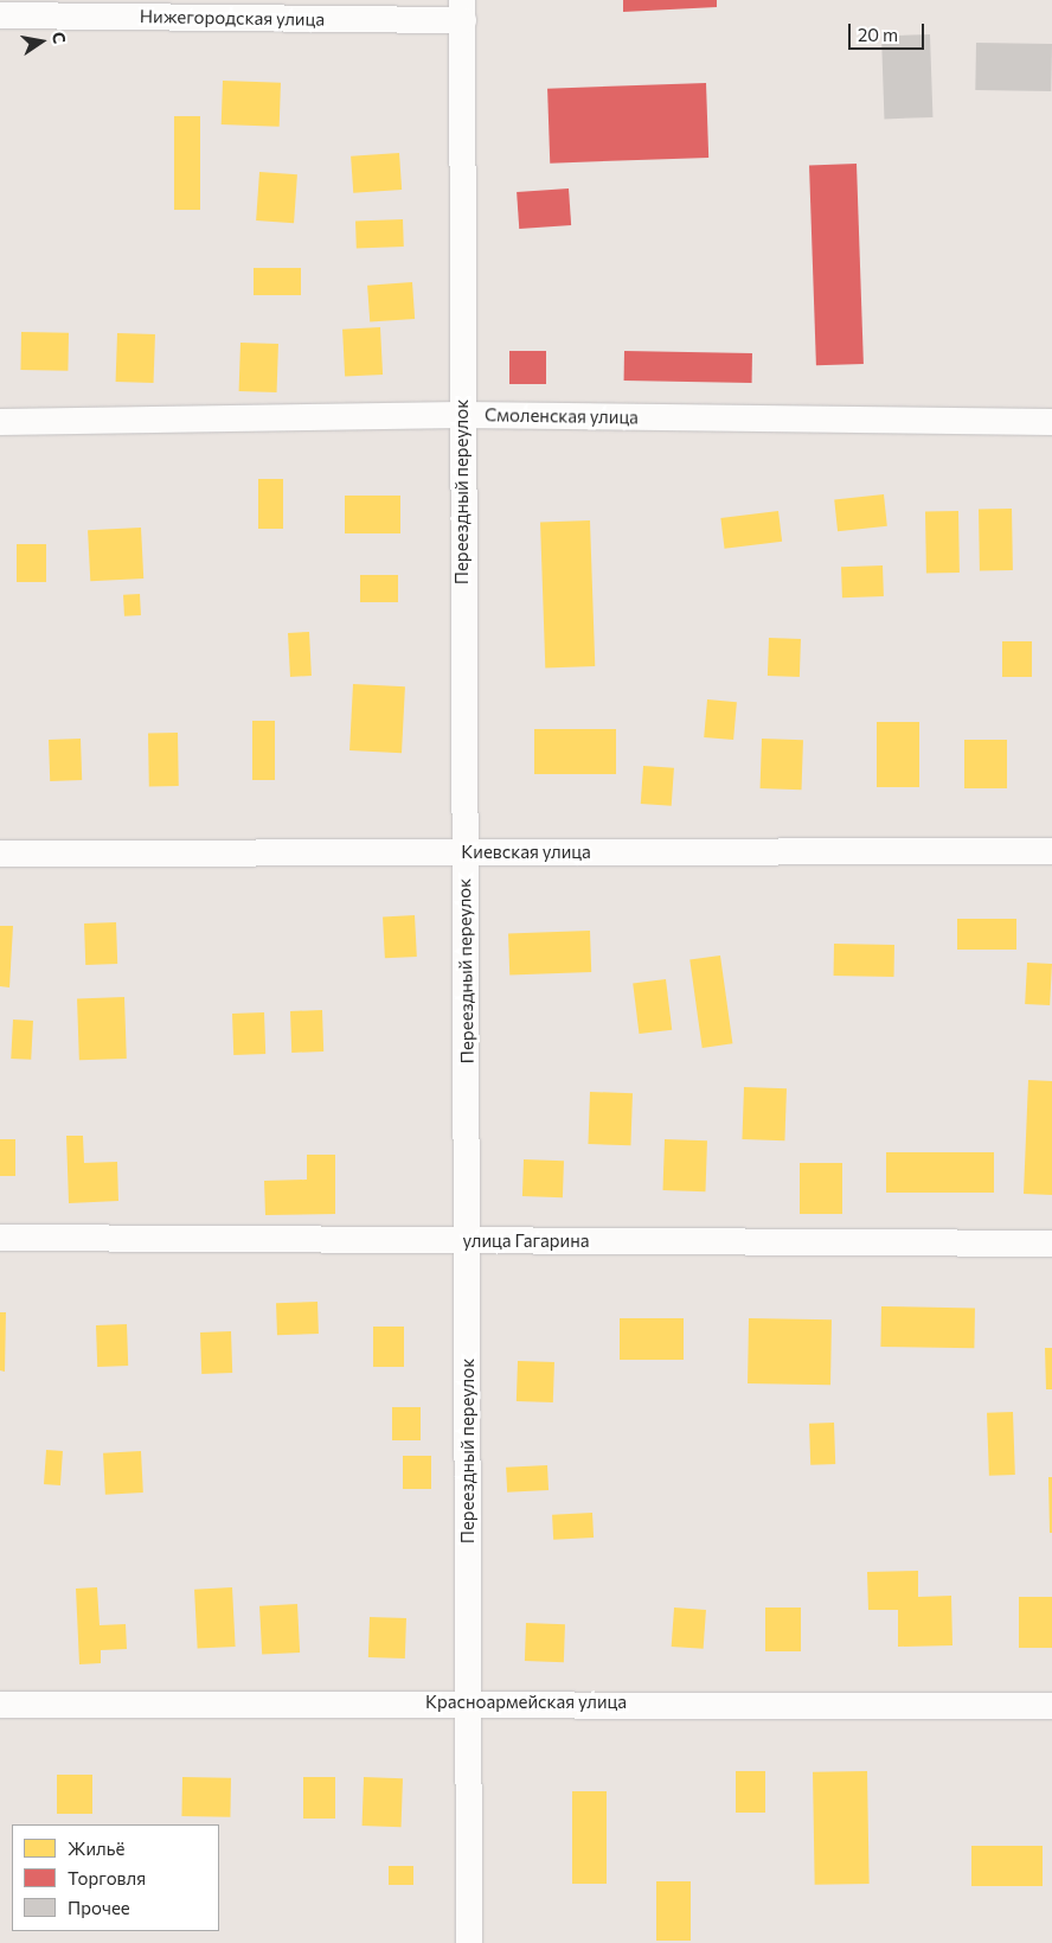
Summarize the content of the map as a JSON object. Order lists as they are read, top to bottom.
{
  "streets": {
    "street": [
      "Нижегородская улица",
      "Смоленская улица",
      "Переездный переулок",
      "Киевская улица",
      "улица Гагарина",
      "Красноармейская улица"
    ]
  },
  "crossings": [
    ["Нижегородская улица", "Переездный переулок"],
    ["Смоленская улица", "Переездный переулок"],
    ["Переездный переулок", "Киевская улица"],
    ["Переездный переулок", "улица Гагарина"],
    ["Переездный переулок", "Красноармейская улица"]
  ],
  "legend": ["Жильё", "Торговля", "Прочее"],
  "scale_bar": "20 m",
  "north": "right"
}
